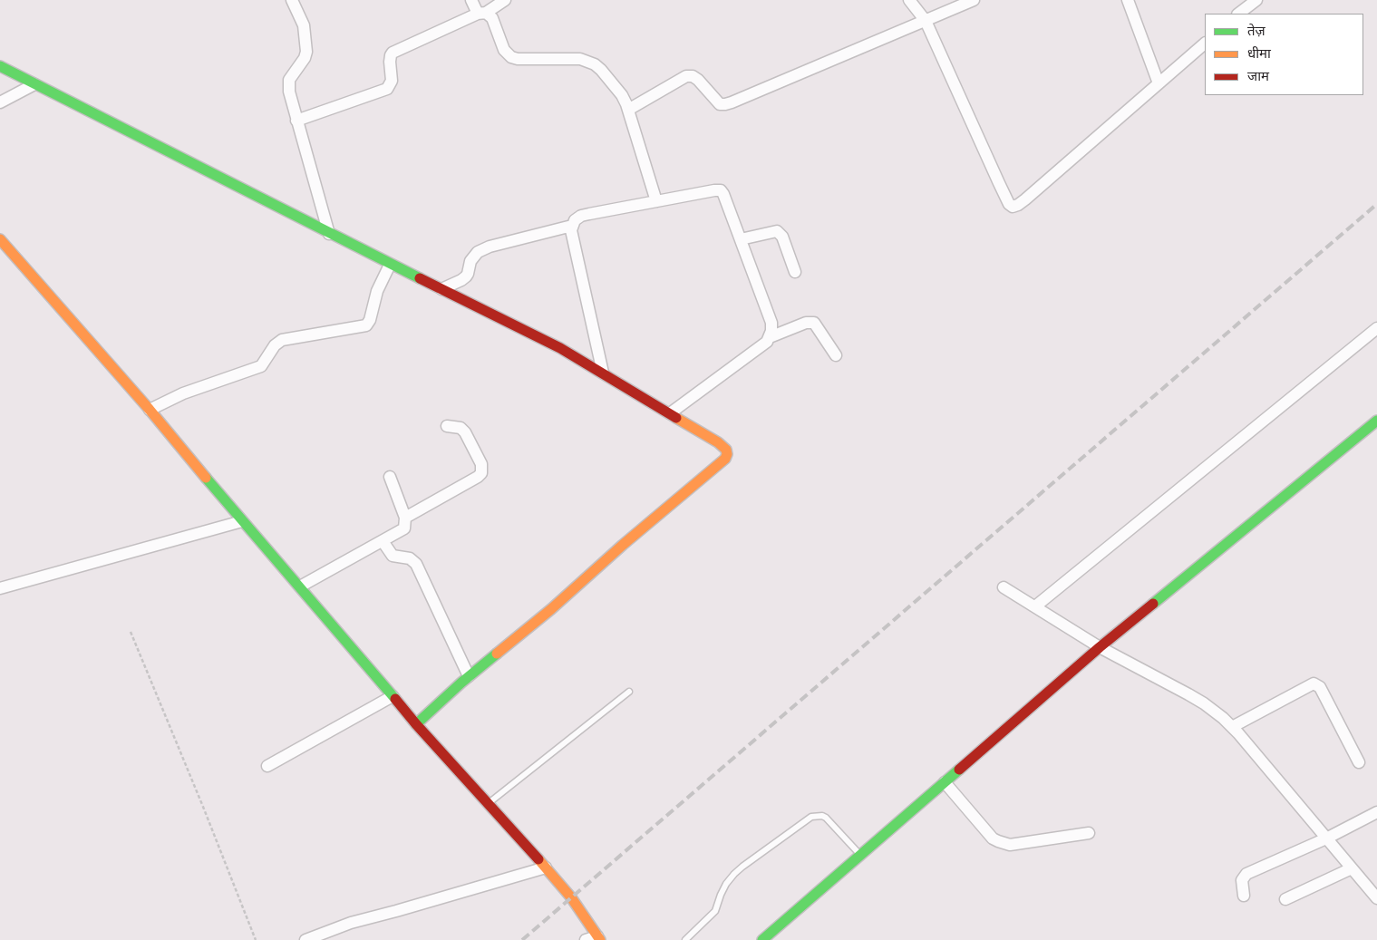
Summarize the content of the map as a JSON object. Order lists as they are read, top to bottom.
{
  "legend": ["तेज़", "धीमा", "जाम"]
}
